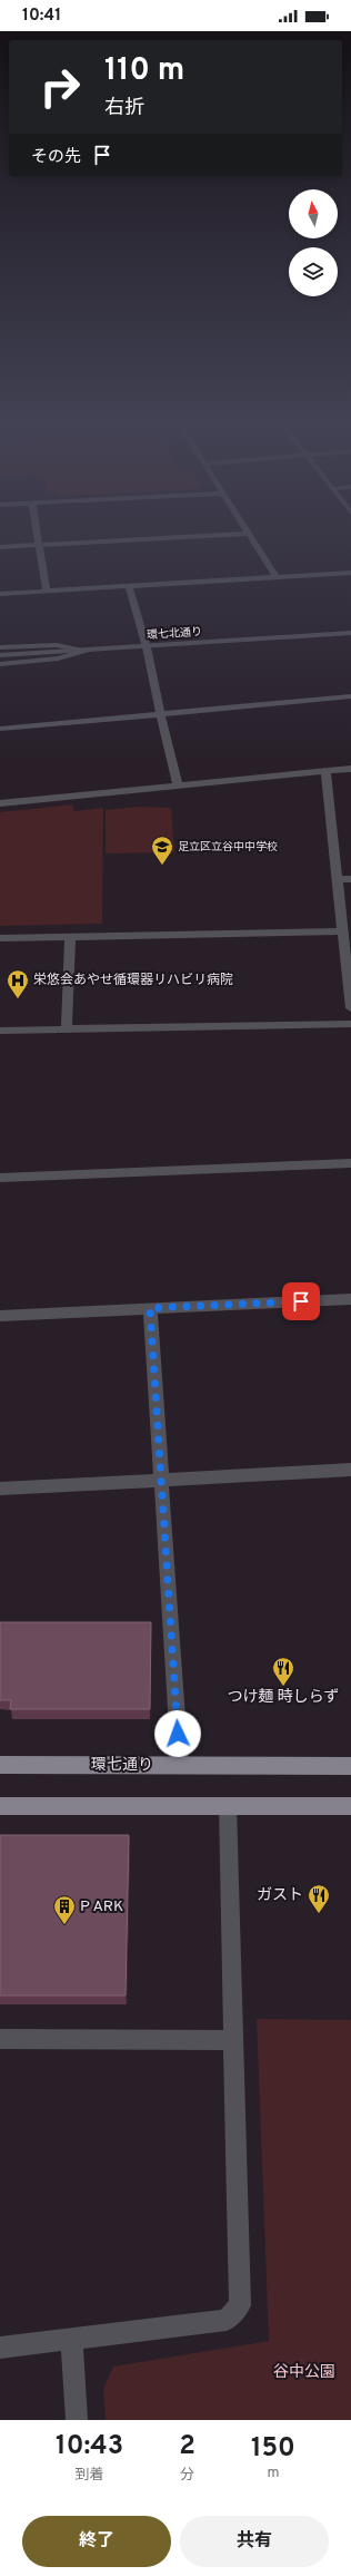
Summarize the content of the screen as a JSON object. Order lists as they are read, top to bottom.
{
  "streets": {
    "main road": ["環七通り"],
    "street": ["環七北通り"]
  },
  "parks": ["谷中公園"],
  "places": {
    "school or university": ["足立区立谷中中学校"],
    "hospital": ["栄悠会あやせ循環器リハビリ病院"],
    "restaurant": ["つけ麺 時しらず", "ガスト"],
    "building": ["P ARK"]
  },
  "north": "top",
  "page": {
    "status": "10:41",
    "turn": ["110 m", "右折"],
    "then": "その先",
    "eta": [
      "10:43",
      "到着",
      "2",
      "分",
      "150",
      "m"
    ],
    "buttons": ["終了", "共有"]
  }
}
